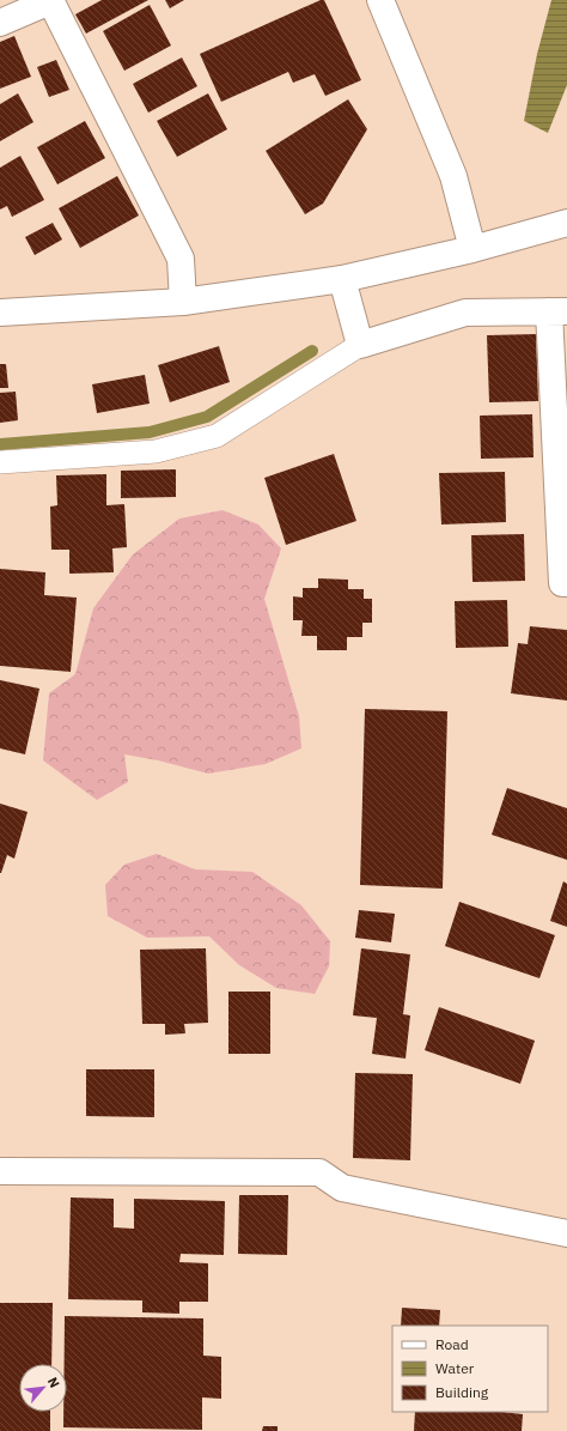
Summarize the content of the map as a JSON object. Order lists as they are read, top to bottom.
{
  "legend": ["Road", "Water", "Building"],
  "north": "top right"
}
